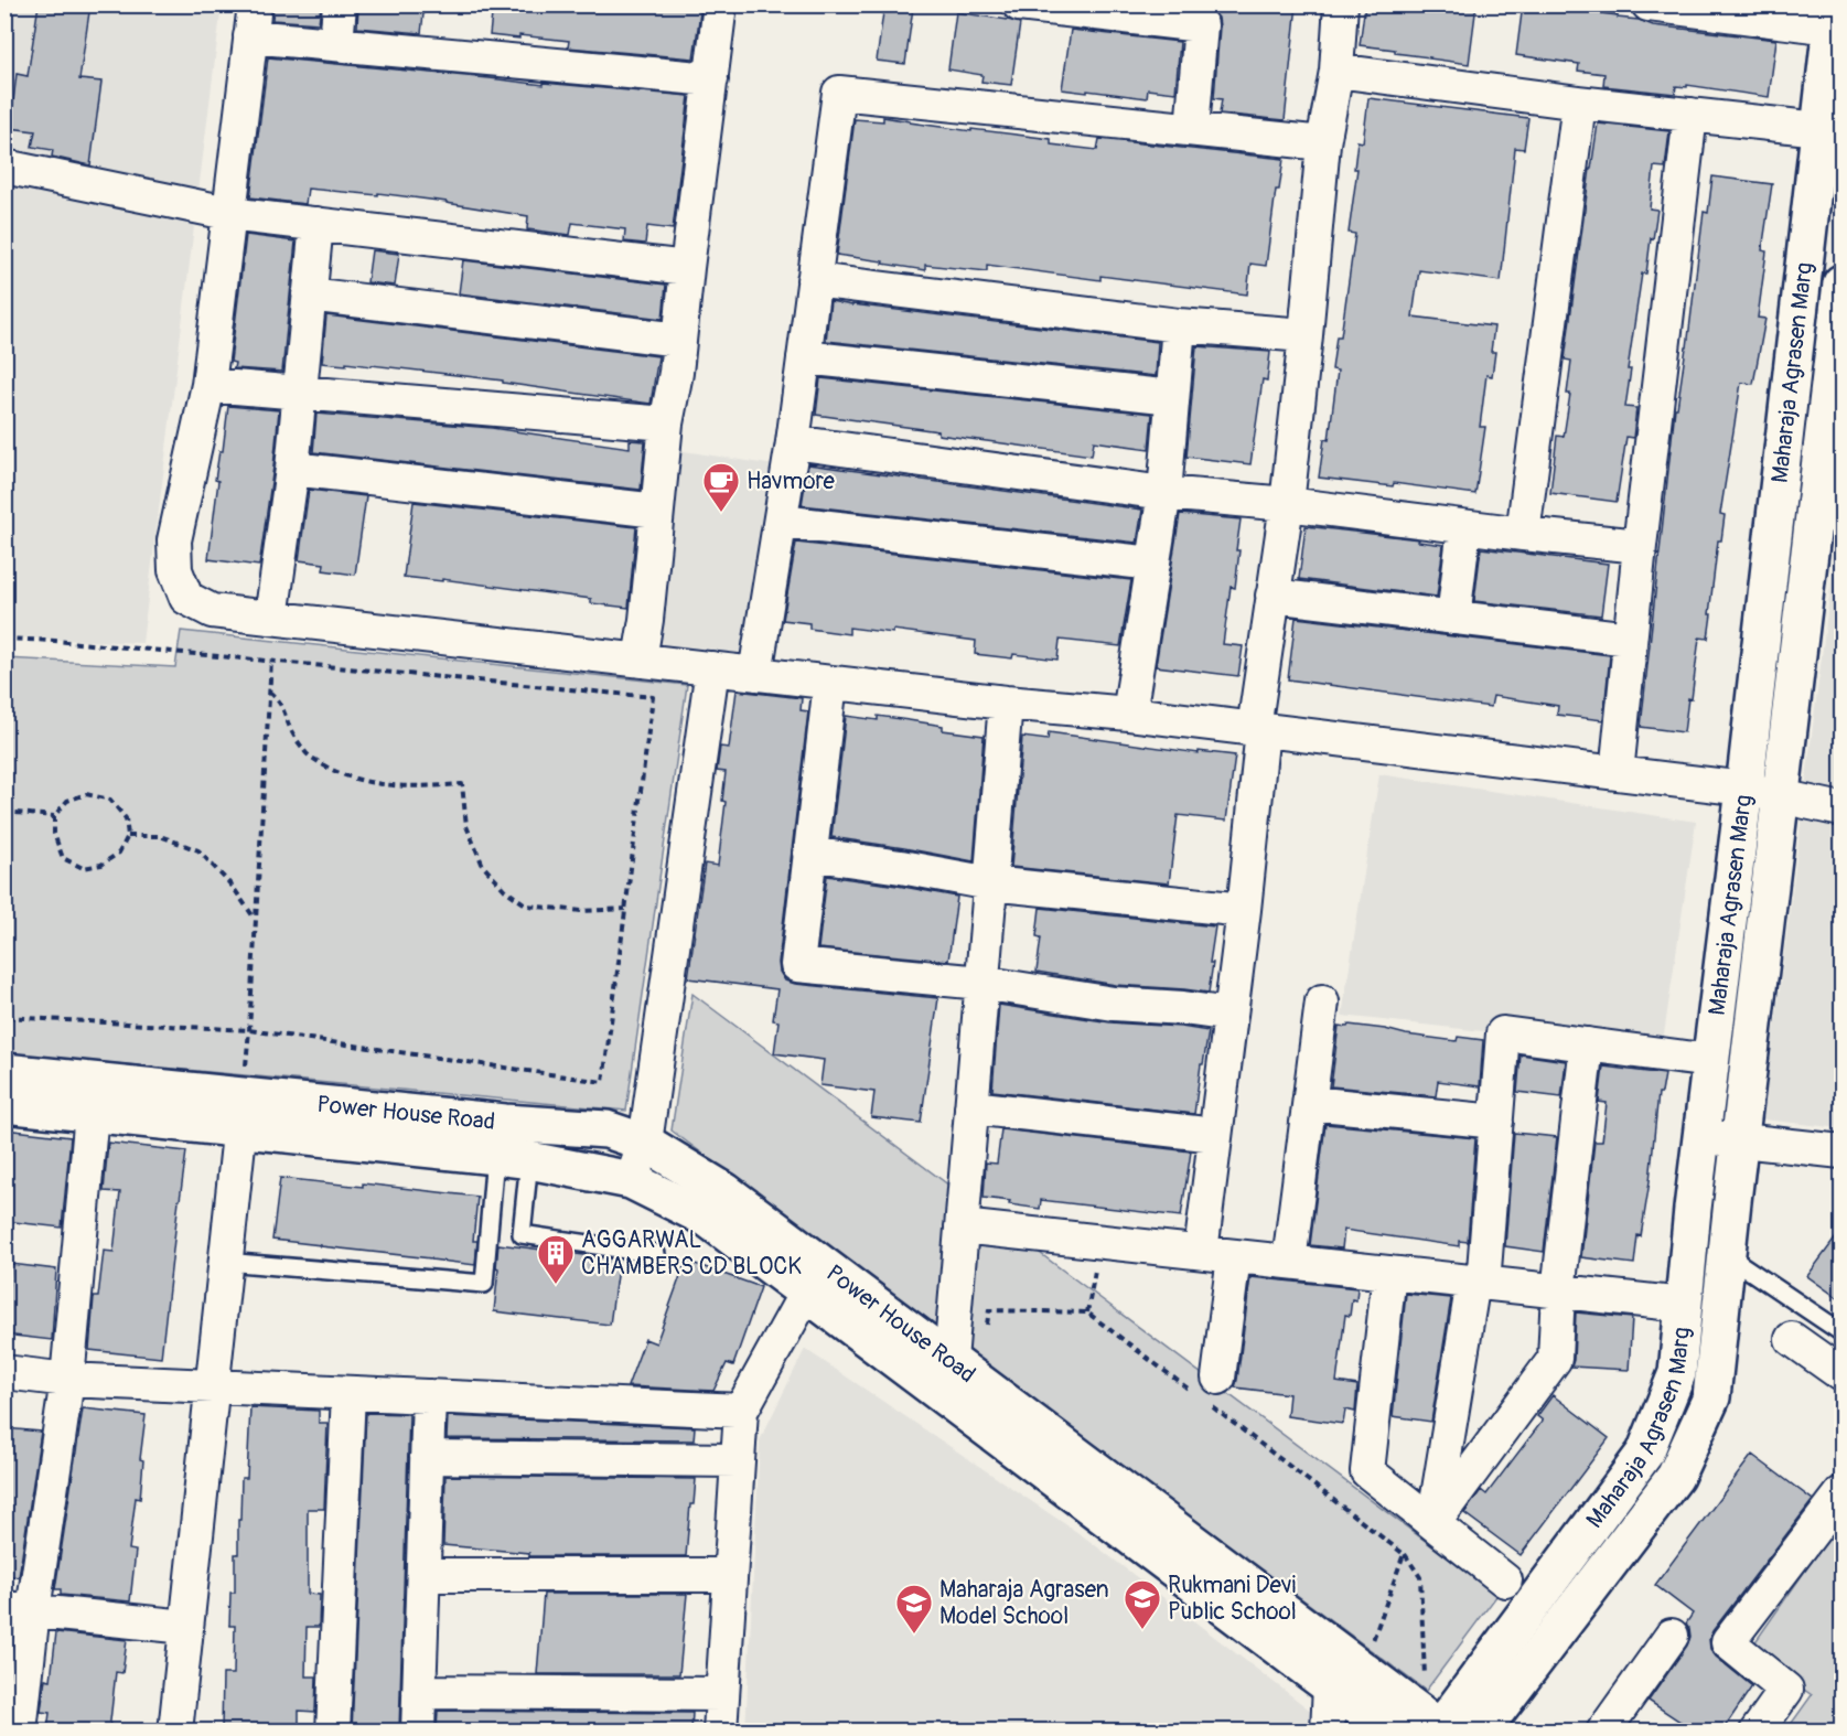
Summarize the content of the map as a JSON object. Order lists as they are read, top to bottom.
{
  "streets": {
    "street": ["Maharaja Agrasen Marg", "Power House Road"]
  },
  "crossings": [
    ["Maharaja Agrasen Marg", "Power House Road"]
  ],
  "places": {
    "cafe": ["Havmore"],
    "building": ["AGGARWAL CHAMBERS CD BLOCK"],
    "school or university": ["Rukmani Devi Public School", "Maharaja Agrasen Model School"]
  }
}
